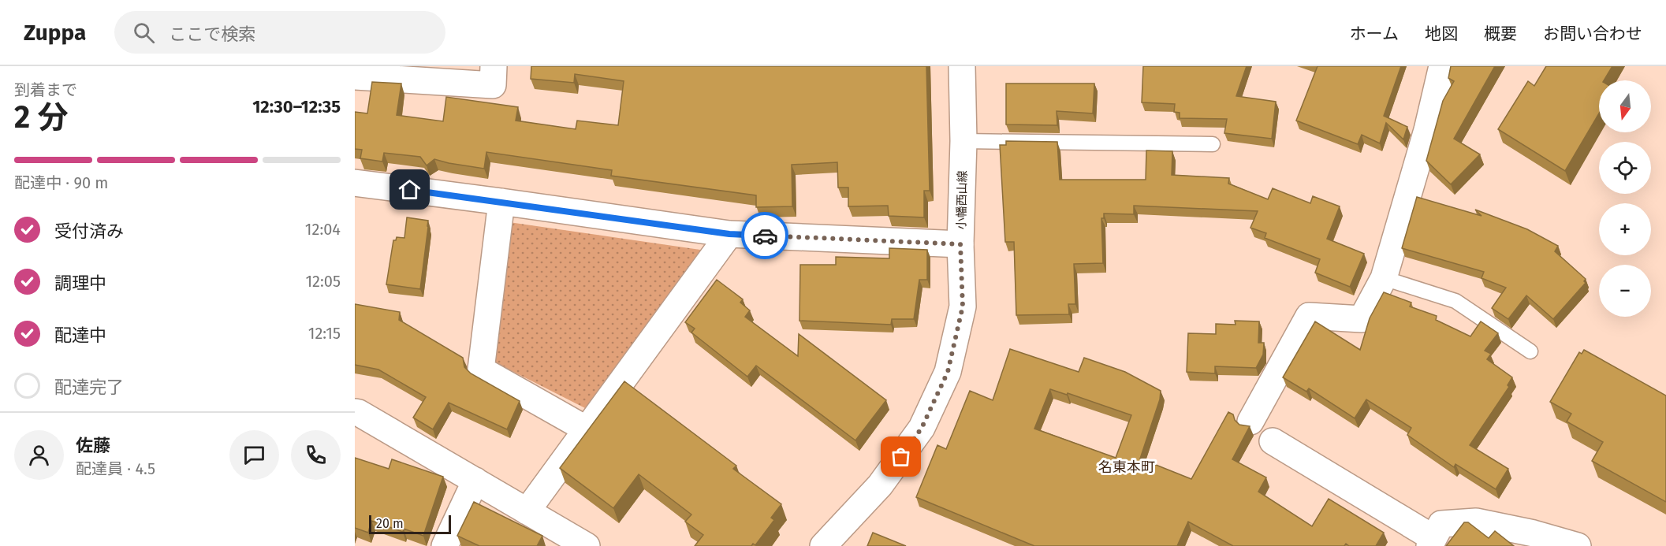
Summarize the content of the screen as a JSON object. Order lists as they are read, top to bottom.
{
  "streets": {
    "street": ["小幡西山線"]
  },
  "districts": ["名東本町"],
  "scale_bar": "20 m",
  "north": "bottom",
  "page": {
    "header": "Zuppa",
    "search": "ここで検索",
    "nav": [
      "ホーム",
      "地図",
      "概要",
      "お問い合わせ"
    ],
    "heading": ["2 分", "到着まで", "12:30–12:35"],
    "panel": ["佐藤", "配達員 · 4.5"],
    "map_buttons": ["+", "−"],
    "bar": "配達中 · 90 m",
    "list": [
      ["受付済み", "12:04"],
      ["調理中", "12:05"],
      ["配達中", "12:15"],
      "配達完了"
    ],
    "scale": "20 m"
  }
}
